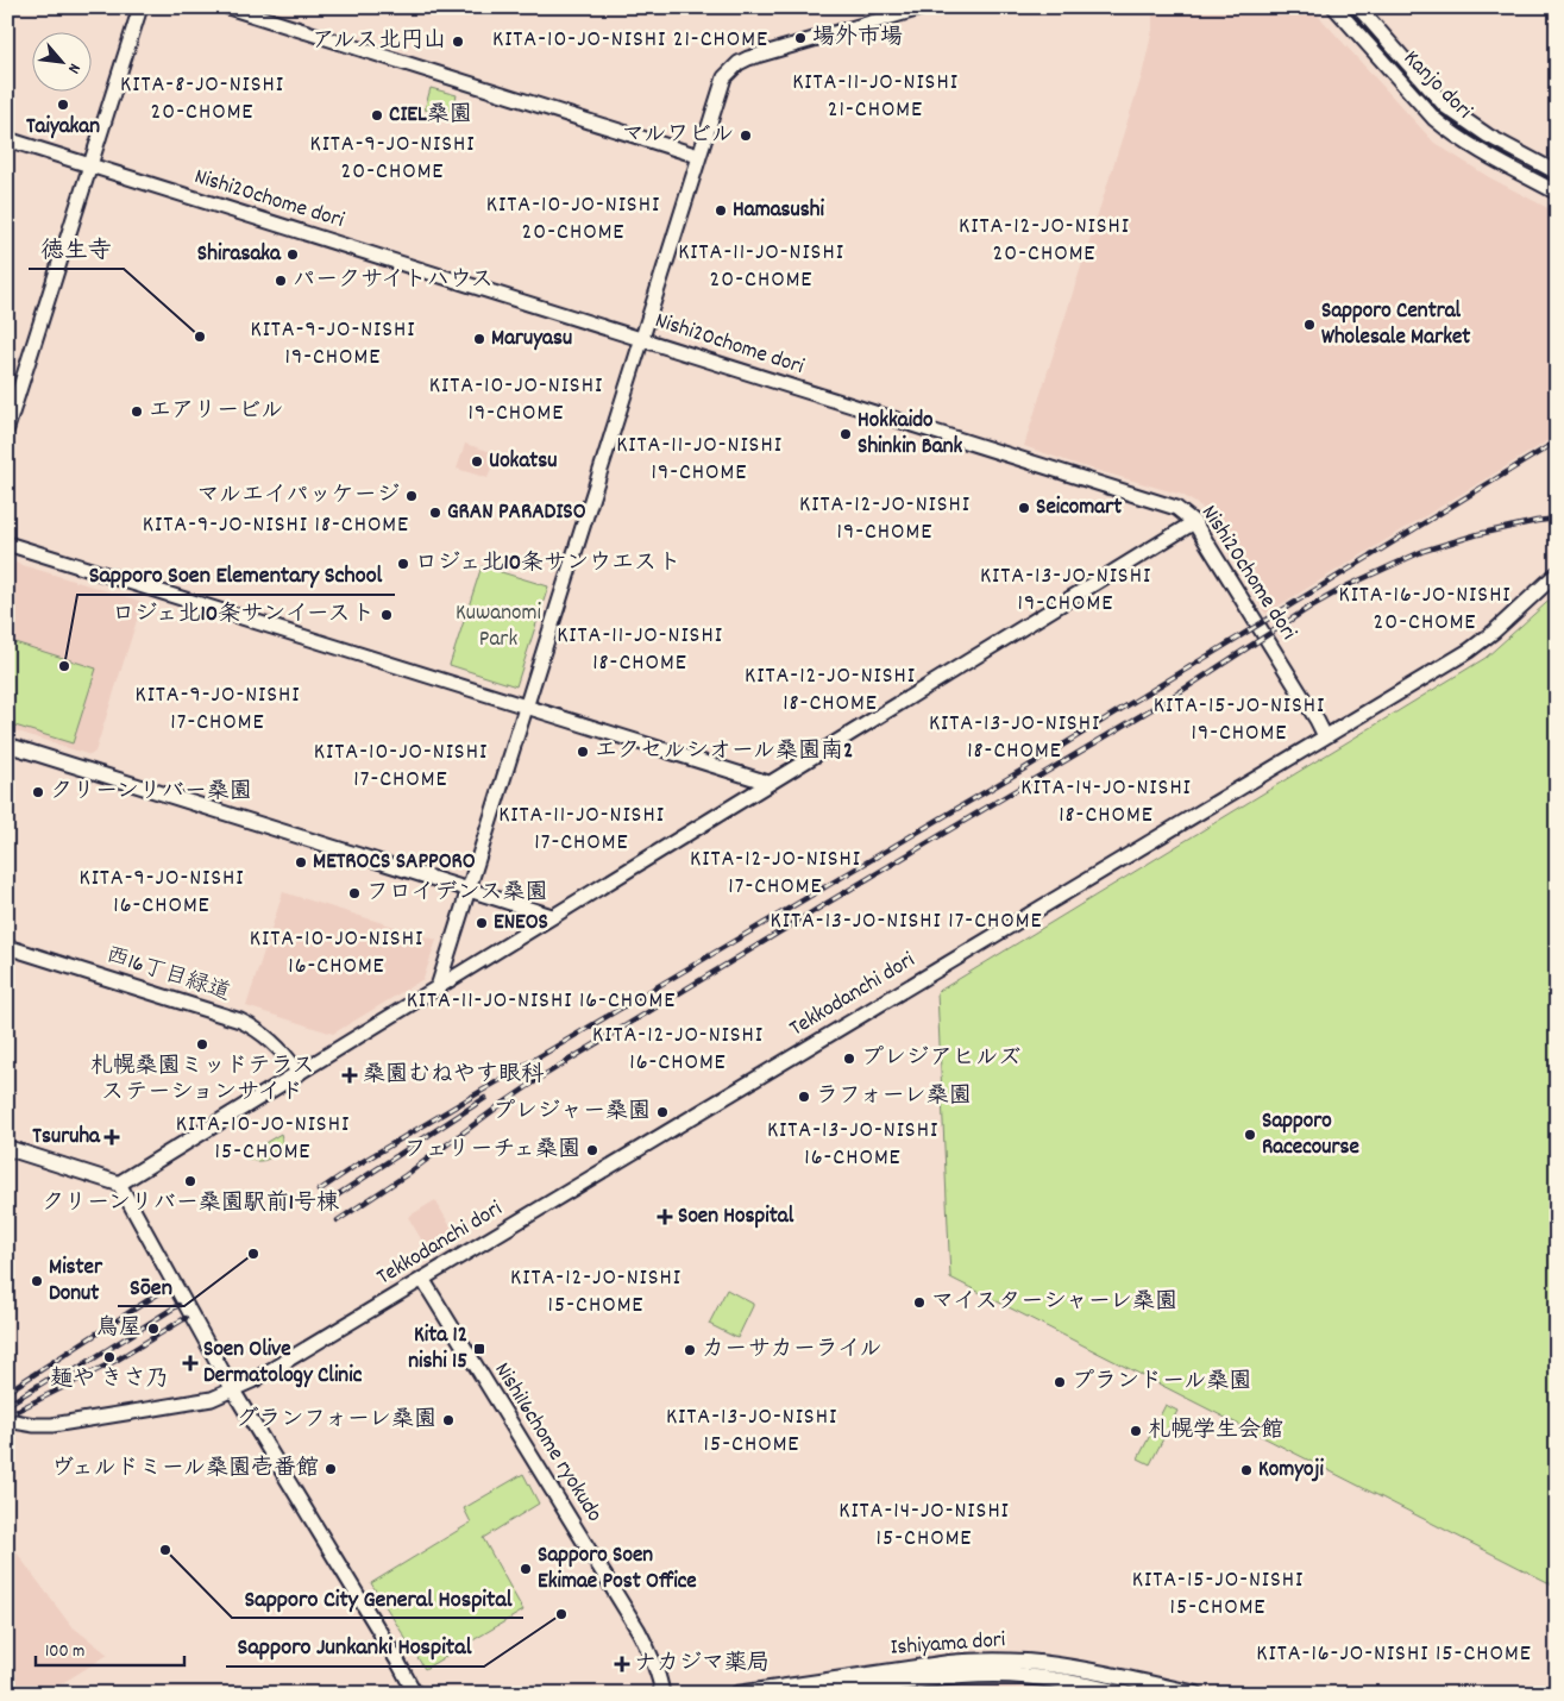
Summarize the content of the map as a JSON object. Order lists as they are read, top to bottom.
{
  "streets": {
    "main road": ["Ishiyama dori"],
    "street": [
      "Kanjo dori",
      "Nishi20chome dori",
      "西16丁目緑道",
      "Tekkodanchi dori",
      "Nishi16chome ryokudo"
    ]
  },
  "crossings": [
    ["Nishi20chome dori", "Tekkodanchi dori"],
    ["Tekkodanchi dori", "Nishi16chome ryokudo"]
  ],
  "districts": [
    "KITA-10-JO-NISHI 21-CHOME",
    "KITA-11-JO-NISHI 21-CHOME",
    "KITA-8-JO-NISHI 20-CHOME",
    "KITA-9-JO-NISHI 20-CHOME",
    "KITA-10-JO-NISHI 20-CHOME",
    "KITA-12-JO-NISHI 20-CHOME",
    "KITA-11-JO-NISHI 20-CHOME",
    "KITA-9-JO-NISHI 19-CHOME",
    "KITA-10-JO-NISHI 19-CHOME",
    "KITA-11-JO-NISHI 19-CHOME",
    "KITA-12-JO-NISHI 19-CHOME",
    "KITA-9-JO-NISHI 18-CHOME",
    "KITA-13-JO-NISHI 19-CHOME",
    "KITA-16-JO-NISHI 20-CHOME",
    "KITA-11-JO-NISHI 18-CHOME",
    "KITA-12-JO-NISHI 18-CHOME",
    "KITA-9-JO-NISHI 17-CHOME",
    "KITA-15-JO-NISHI 19-CHOME",
    "KITA-13-JO-NISHI 18-CHOME",
    "KITA-10-JO-NISHI 17-CHOME",
    "KITA-14-JO-NISHI 18-CHOME",
    "KITA-11-JO-NISHI 17-CHOME",
    "KITA-12-JO-NISHI 17-CHOME",
    "KITA-9-JO-NISHI 16-CHOME",
    "KITA-13-JO-NISHI 17-CHOME",
    "KITA-10-JO-NISHI 16-CHOME",
    "KITA-11-JO-NISHI 16-CHOME",
    "KITA-12-JO-NISHI 16-CHOME",
    "KITA-10-JO-NISHI 15-CHOME",
    "KITA-13-JO-NISHI 16-CHOME",
    "KITA-12-JO-NISHI 15-CHOME",
    "KITA-13-JO-NISHI 15-CHOME",
    "KITA-14-JO-NISHI 15-CHOME",
    "KITA-15-JO-NISHI 15-CHOME",
    "KITA-16-JO-NISHI 15-CHOME"
  ],
  "parks": ["Kuwanomi Park"],
  "places": {
    "other": [
      "場外市場",
      "アルス北円山",
      "Taiyakan",
      "CIEL桑園",
      "マルワビル",
      "Hamasushi",
      "Shirasaka",
      "パークサイトハウス",
      "Sapporo Central Wholesale Market",
      "徳生寺",
      "Maruyasu",
      "エアリービル",
      "Hokkaido Shinkin Bank",
      "Uokatsu",
      "マルエイパッケージ",
      "Seicomart",
      "GRAN PARADISO",
      "ロジェ北10条サンウエスト",
      "ロジェ北10条サンイースト",
      "Sapporo Soen Elementary School",
      "エクセルシオール桑園南2",
      "クリーンリバー桑園",
      "METROCS SAPPORO",
      "フロイデンス桑園",
      "ENEOS",
      "札幌桑園ミッドテラス ステーションサイド",
      "プレジアヒルズ",
      "ラフォーレ桑園",
      "プレジャー桑園",
      "Sapporo Racecourse",
      "フェリーチェ桑園",
      "クリーンリバー桑園駅前1号棟",
      "Sōen",
      "Mister Donut",
      "マイスターシャーレ桑園",
      "鳥屋",
      "カーサカーライル",
      "麺や きさ乃",
      "プランドール桑園",
      "グランフォーレ桑園",
      "札幌学生会館",
      "ヴェルドミール桑園壱番館",
      "Komyoji",
      "Sapporo City General Hospital",
      "Sapporo Soen Ekimae Post Office",
      "Sapporo Junkanki Hospital"
    ],
    "health": [
      "桑園むねやす眼科",
      "Tsuruha",
      "Soen Hospital",
      "Soen Olive Dermatology Clinic",
      "ナカジマ薬局"
    ],
    "transit": ["Kita 12 nishi 15"]
  },
  "scale_bar": "100 m",
  "north": "bottom right"
}
